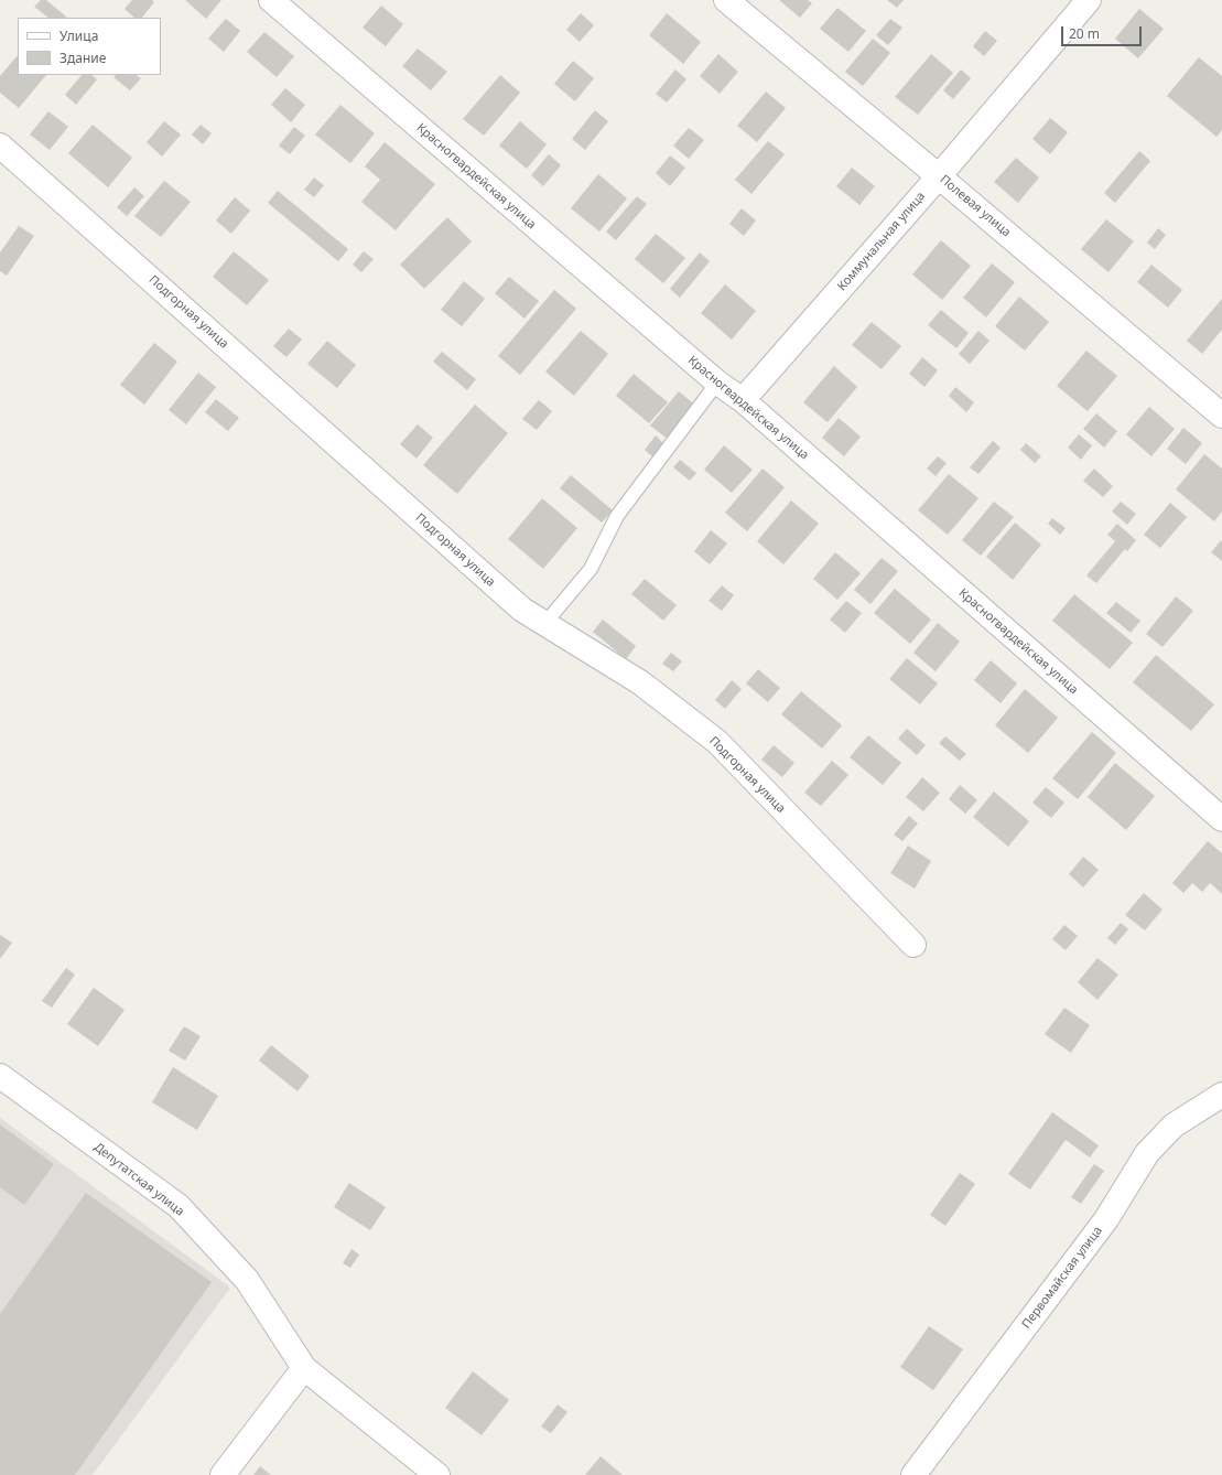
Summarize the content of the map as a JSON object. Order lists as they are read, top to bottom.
{
  "streets": {
    "street": [
      "Красногвардейская улица",
      "Полевая улица",
      "Коммунальная улица",
      "Подгорная улица",
      "Депутатская улица",
      "Первомайская улица"
    ]
  },
  "crossings": [
    ["Красногвардейская улица", "Коммунальная улица"],
    ["Полевая улица", "Коммунальная улица"]
  ],
  "legend": ["Улица", "Здание"],
  "scale_bar": "20 m"
}
